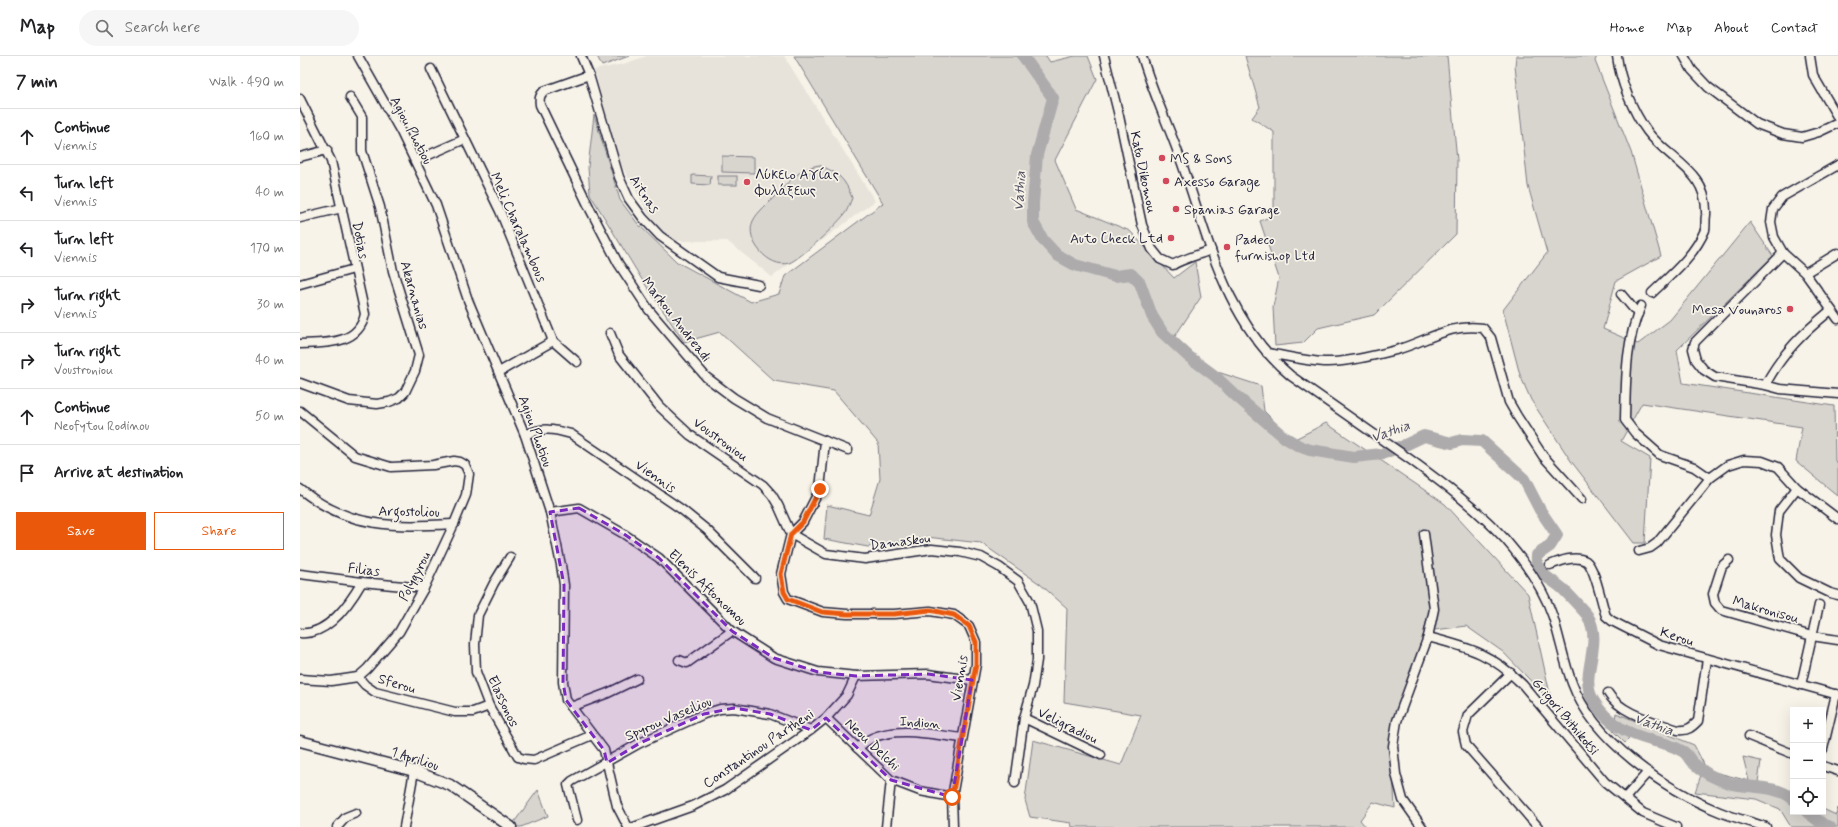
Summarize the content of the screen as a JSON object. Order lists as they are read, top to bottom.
{
  "streets": {
    "main road": ["1 Apriliou"],
    "street": [
      "Agiou Photiou",
      "Kato Dikomou",
      "Aitnas",
      "Meli Charalambous",
      "Dotias",
      "Akarnanias",
      "Markou Andreadi",
      "Voustroniou",
      "Viennis",
      "Argostoliou",
      "Damaskou",
      "Filias",
      "Polygyrou",
      "Elenis Aftonomou",
      "Makronisou",
      "Kerou",
      "Sferou",
      "Elassonos",
      "Grigori Bithikotsi",
      "Spyrou Vaseiliou",
      "Indion",
      "Veligradiou",
      "Neou Delchi",
      "Constantinou Partheni"
    ]
  },
  "crossings": [
    ["Agiou Photiou", "Viennis"],
    ["Agiou Photiou", "Elenis Aftonomou"],
    ["Agiou Photiou", "Elassonos"],
    ["Agiou Photiou", "Spyrou Vaseiliou"],
    ["Aitnas", "Markou Andreadi"],
    ["Voustroniou", "Viennis"],
    ["Voustroniou", "Damaskou"],
    ["Viennis", "Damaskou"],
    ["Viennis", "Elenis Aftonomou"],
    ["Viennis", "Indion"],
    ["Viennis", "Neou Delchi"],
    ["Argostoliou", "Polygyrou"],
    ["Damaskou", "Veligradiou"],
    ["Filias", "Polygyrou"],
    ["Polygyrou", "Sferou"],
    ["Elenis Aftonomou", "Constantinou Partheni"],
    ["Sferou", "Elassonos"],
    ["Spyrou Vaseiliou", "Constantinou Partheni"],
    ["Indion", "Neou Delchi"],
    ["Neou Delchi", "Constantinou Partheni"]
  ],
  "water": ["Vathia"],
  "places": [
    "MS & Sons",
    "Axesso Garage",
    "Λύκειο Αγίας Φυλάξεως",
    "Spanias Garage",
    "Auto Check Ltd",
    "Padeco furnishop Ltd",
    "Mesa Vounaros"
  ],
  "page": {
    "header": "Map",
    "search": "Search here",
    "nav": [
      "Home",
      "Map",
      "About",
      "Contact"
    ],
    "heading": ["7 min", "Walk · 490 m"],
    "list": [
      ["Continue", "Viennis", "160 m"],
      ["Turn left", "Viennis", "40 m"],
      ["Turn left", "Viennis", "170 m"],
      ["Turn right", "Viennis", "30 m"],
      ["Turn right", "Voustroniou", "40 m"],
      ["Continue", "Neofytou Rodinou", "50 m"],
      "Arrive at destination"
    ],
    "buttons": ["Save", "Share"],
    "map_buttons": ["+", "−"]
  }
}
